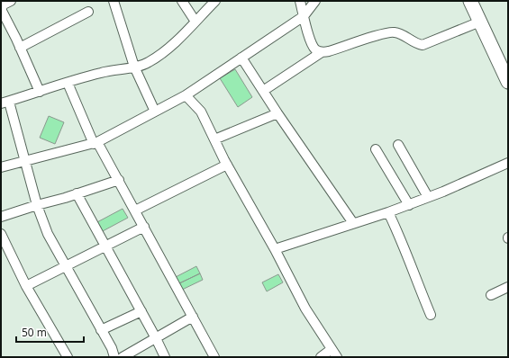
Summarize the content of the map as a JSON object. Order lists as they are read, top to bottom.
{
  "scale_bar": "50 m"
}
